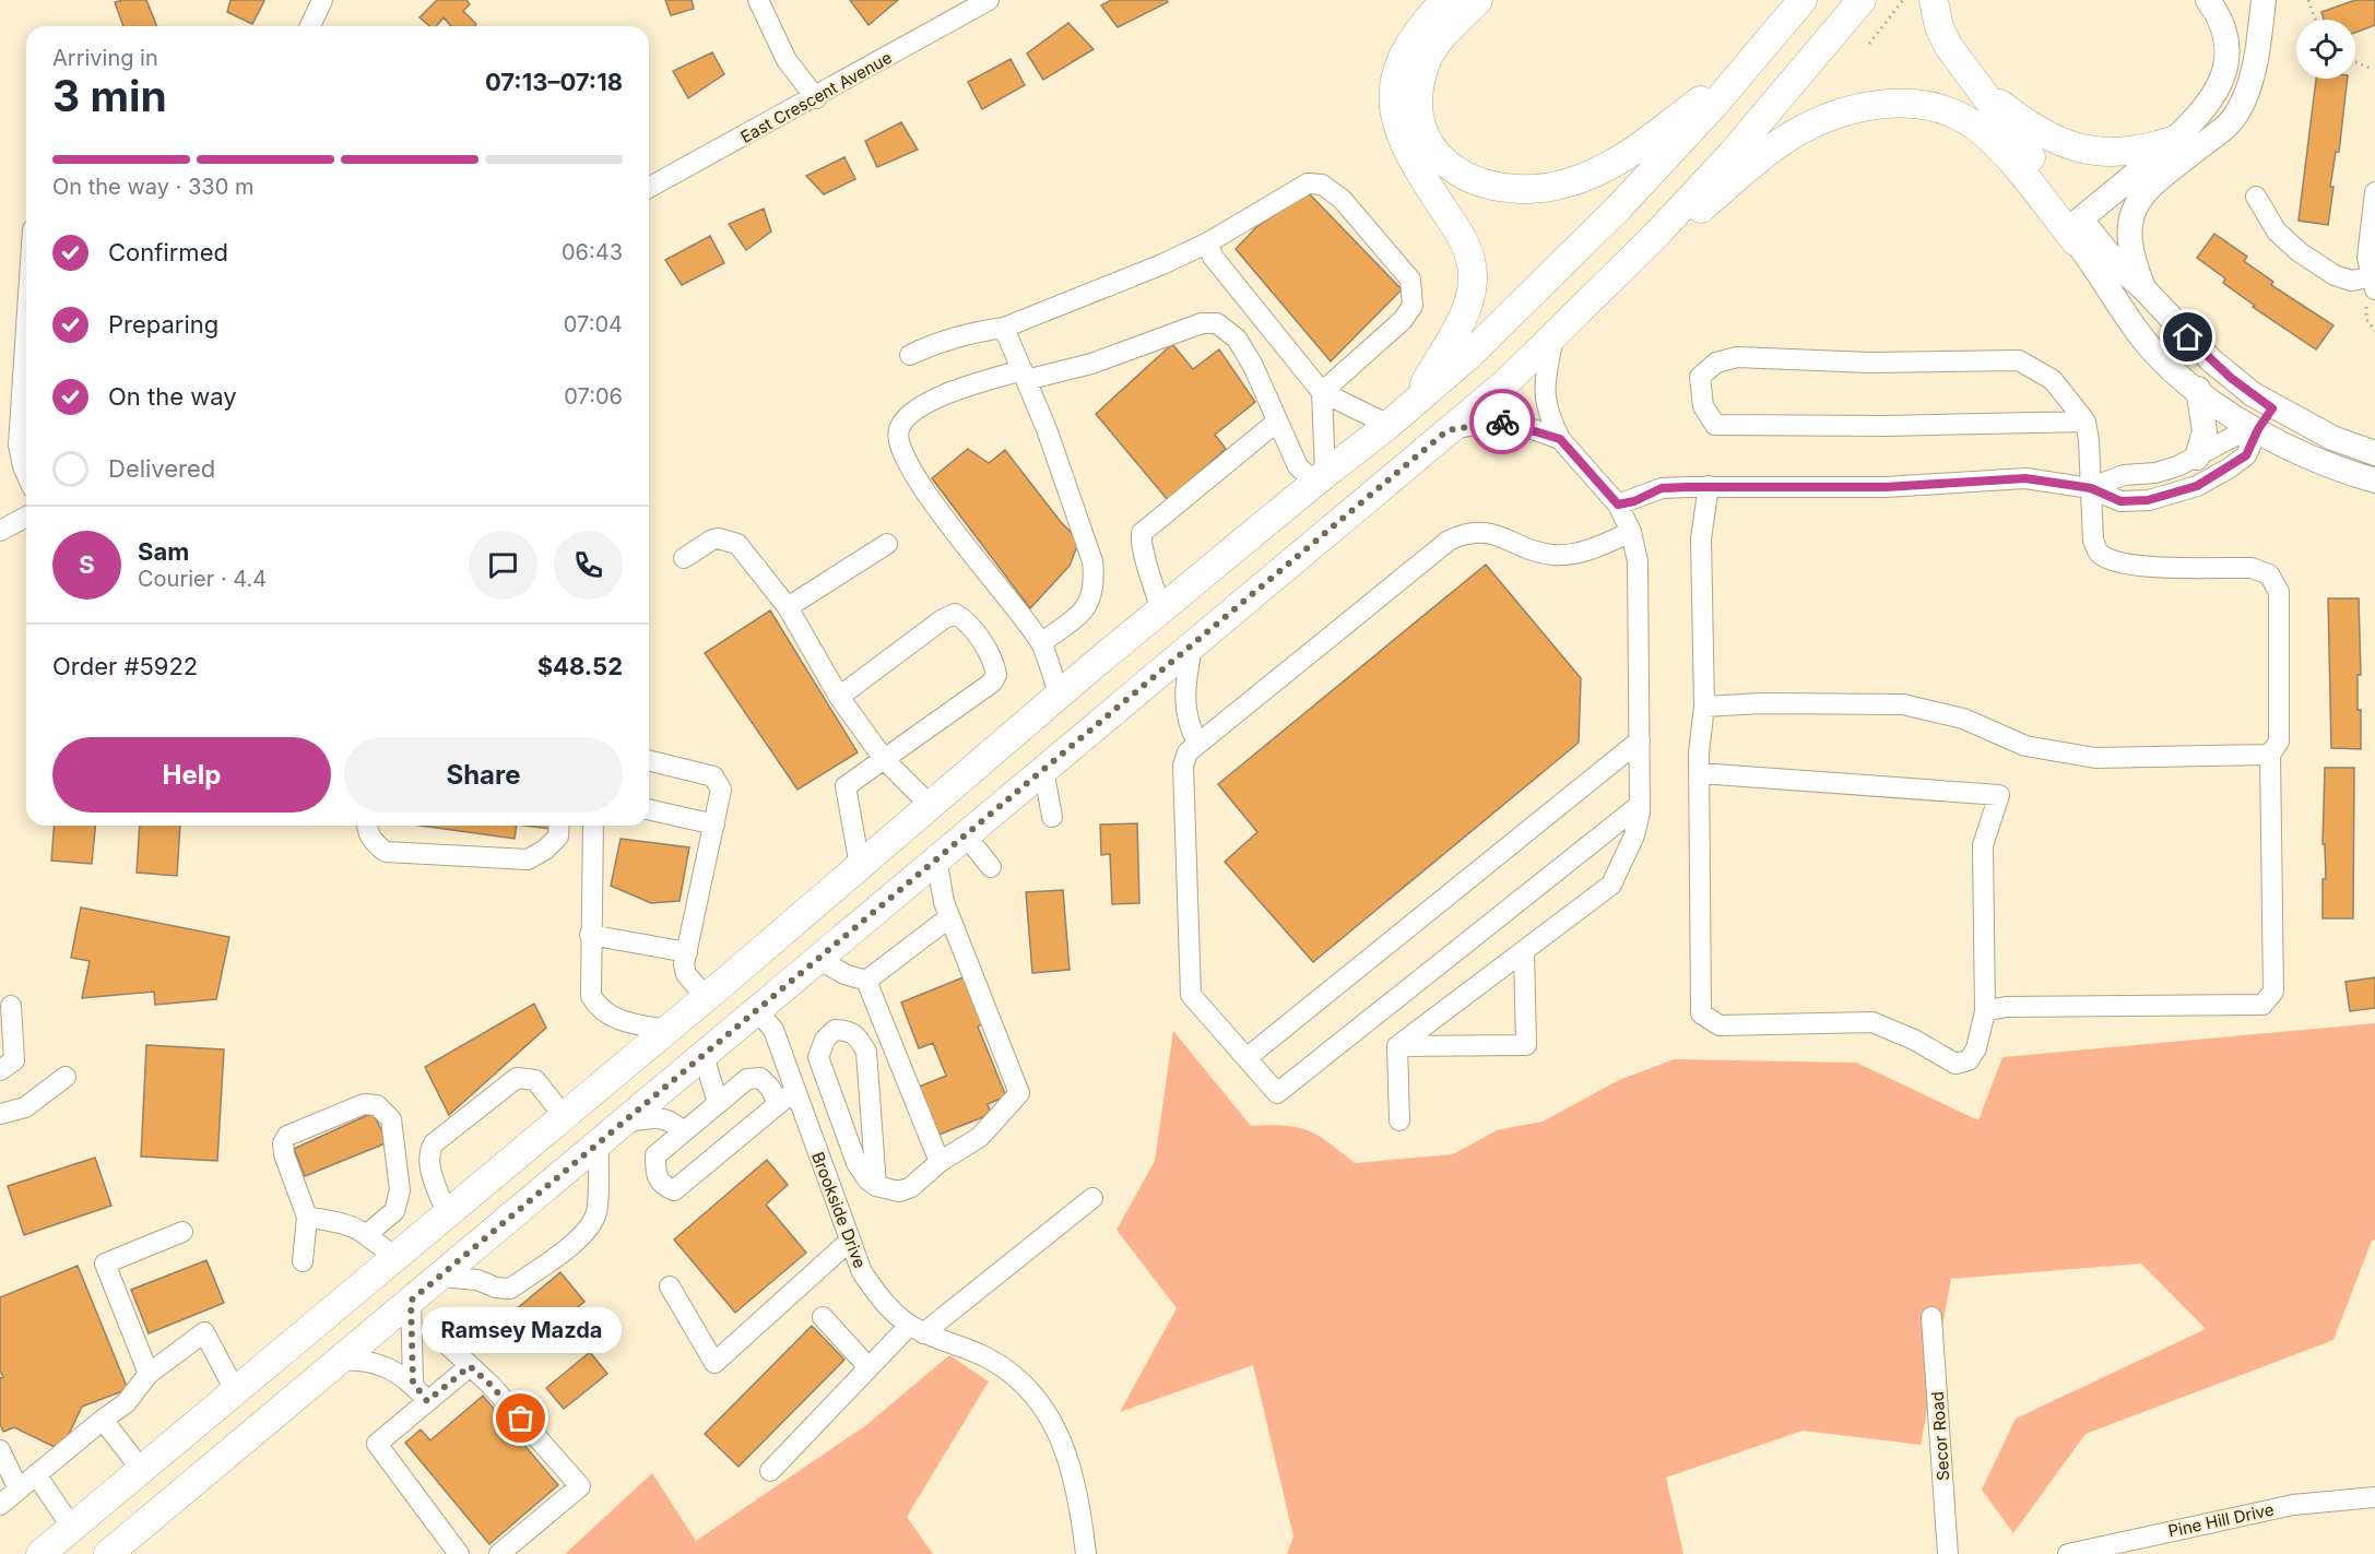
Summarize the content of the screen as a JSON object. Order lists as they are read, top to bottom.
{
  "streets": {
    "street": [
      "East Crescent Avenue",
      "Brookside Drive",
      "Secor Road",
      "Pine Hill Drive"
    ]
  },
  "places": ["Ramsey Mazda"],
  "page": {
    "heading": ["3 min", "Arriving in", "07:13–07:18"],
    "panel": [
      "Sam",
      "Courier · 4.4",
      "Order #5922",
      "$48.52"
    ],
    "bar": "On the way · 330 m",
    "list": [
      ["Confirmed", "06:43"],
      ["Preparing", "07:04"],
      ["On the way", "07:06"],
      "Delivered"
    ],
    "round": "S",
    "buttons": ["Help", "Share"],
    "bubble": "Ramsey Mazda"
  }
}
